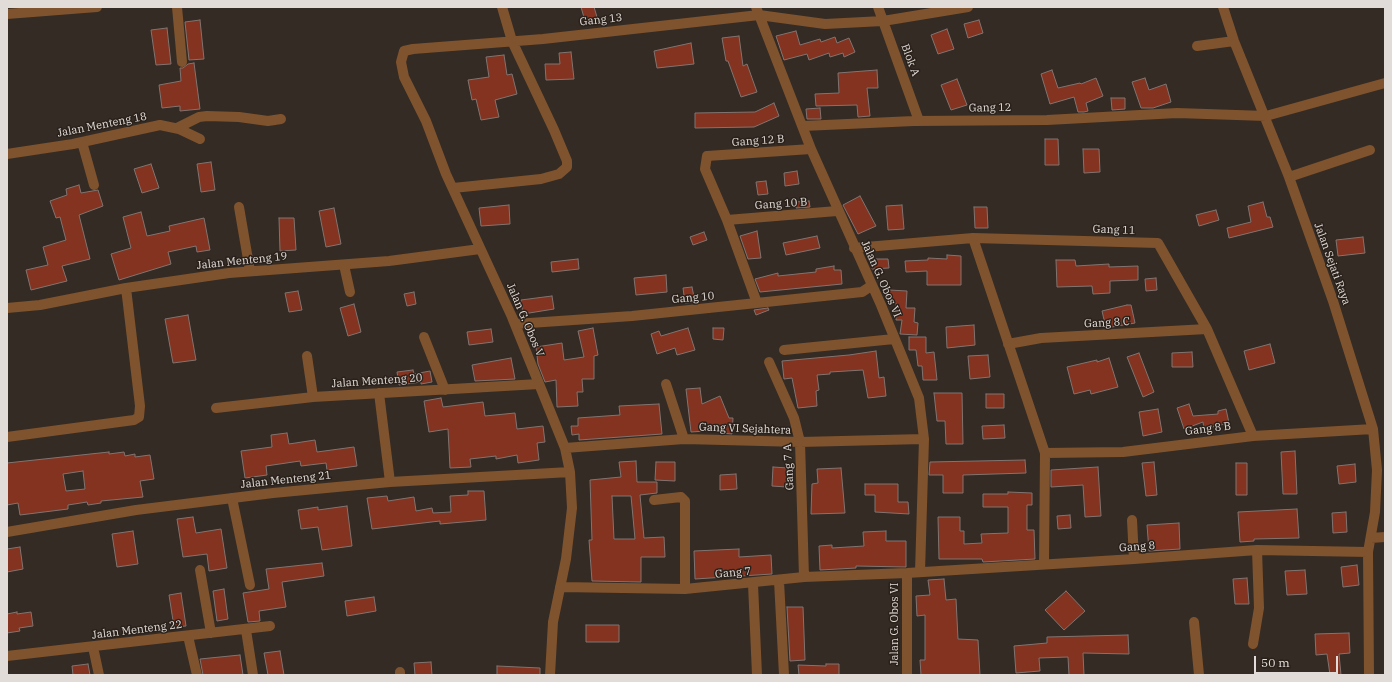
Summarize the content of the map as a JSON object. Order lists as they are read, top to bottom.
{
  "streets": {
    "street": [
      "Gang 13",
      "Blok A",
      "Gang 12",
      "Jalan Menteng 18",
      "Gang 12 B",
      "Gang 10 B",
      "Gang 11",
      "Jalan Menteng 19",
      "Jalan Sejati Raya",
      "Jalan G. Obos VI",
      "Gang 10",
      "Jalan G. Obos V",
      "Gang 8 C",
      "Jalan Menteng 20",
      "Gang VI Sejahtera",
      "Gang 8 B",
      "Gang 7 A",
      "Jalan Menteng 21",
      "Gang 8",
      "Gang 7",
      "Jalan Menteng 22"
    ]
  },
  "crossings": [
    ["Gang 13", "Blok A"],
    ["Gang 13", "Jalan G. Obos VI"],
    ["Gang 13", "Jalan G. Obos V"],
    ["Blok A", "Gang 12"],
    ["Gang 12", "Jalan Sejati Raya"],
    ["Gang 12", "Jalan G. Obos VI"],
    ["Gang 12 B", "Gang 10 B"],
    ["Gang 12 B", "Jalan G. Obos VI"],
    ["Gang 10 B", "Jalan G. Obos VI"],
    ["Gang 11", "Jalan G. Obos VI"],
    ["Gang 11", "Gang 8 C"],
    ["Gang 11", "Gang 8 B"],
    ["Jalan Menteng 19", "Jalan G. Obos V"],
    ["Jalan Sejati Raya", "Gang 8 B"],
    ["Jalan Sejati Raya", "Gang 8"],
    ["Jalan G. Obos VI", "Gang 10"],
    ["Jalan G. Obos VI", "Gang VI Sejahtera"],
    ["Jalan G. Obos VI", "Gang 8"],
    ["Jalan G. Obos VI", "Gang 7"],
    ["Gang 10", "Jalan G. Obos V"],
    ["Jalan G. Obos V", "Jalan Menteng 20"],
    ["Jalan G. Obos V", "Gang VI Sejahtera"],
    ["Jalan G. Obos V", "Jalan Menteng 21"],
    ["Jalan G. Obos V", "Gang 7"],
    ["Gang VI Sejahtera", "Gang 7 A"],
    ["Gang 7 A", "Gang 7"],
    ["Gang 8", "Gang 7"]
  ],
  "scale_bar": "50 m"
}
